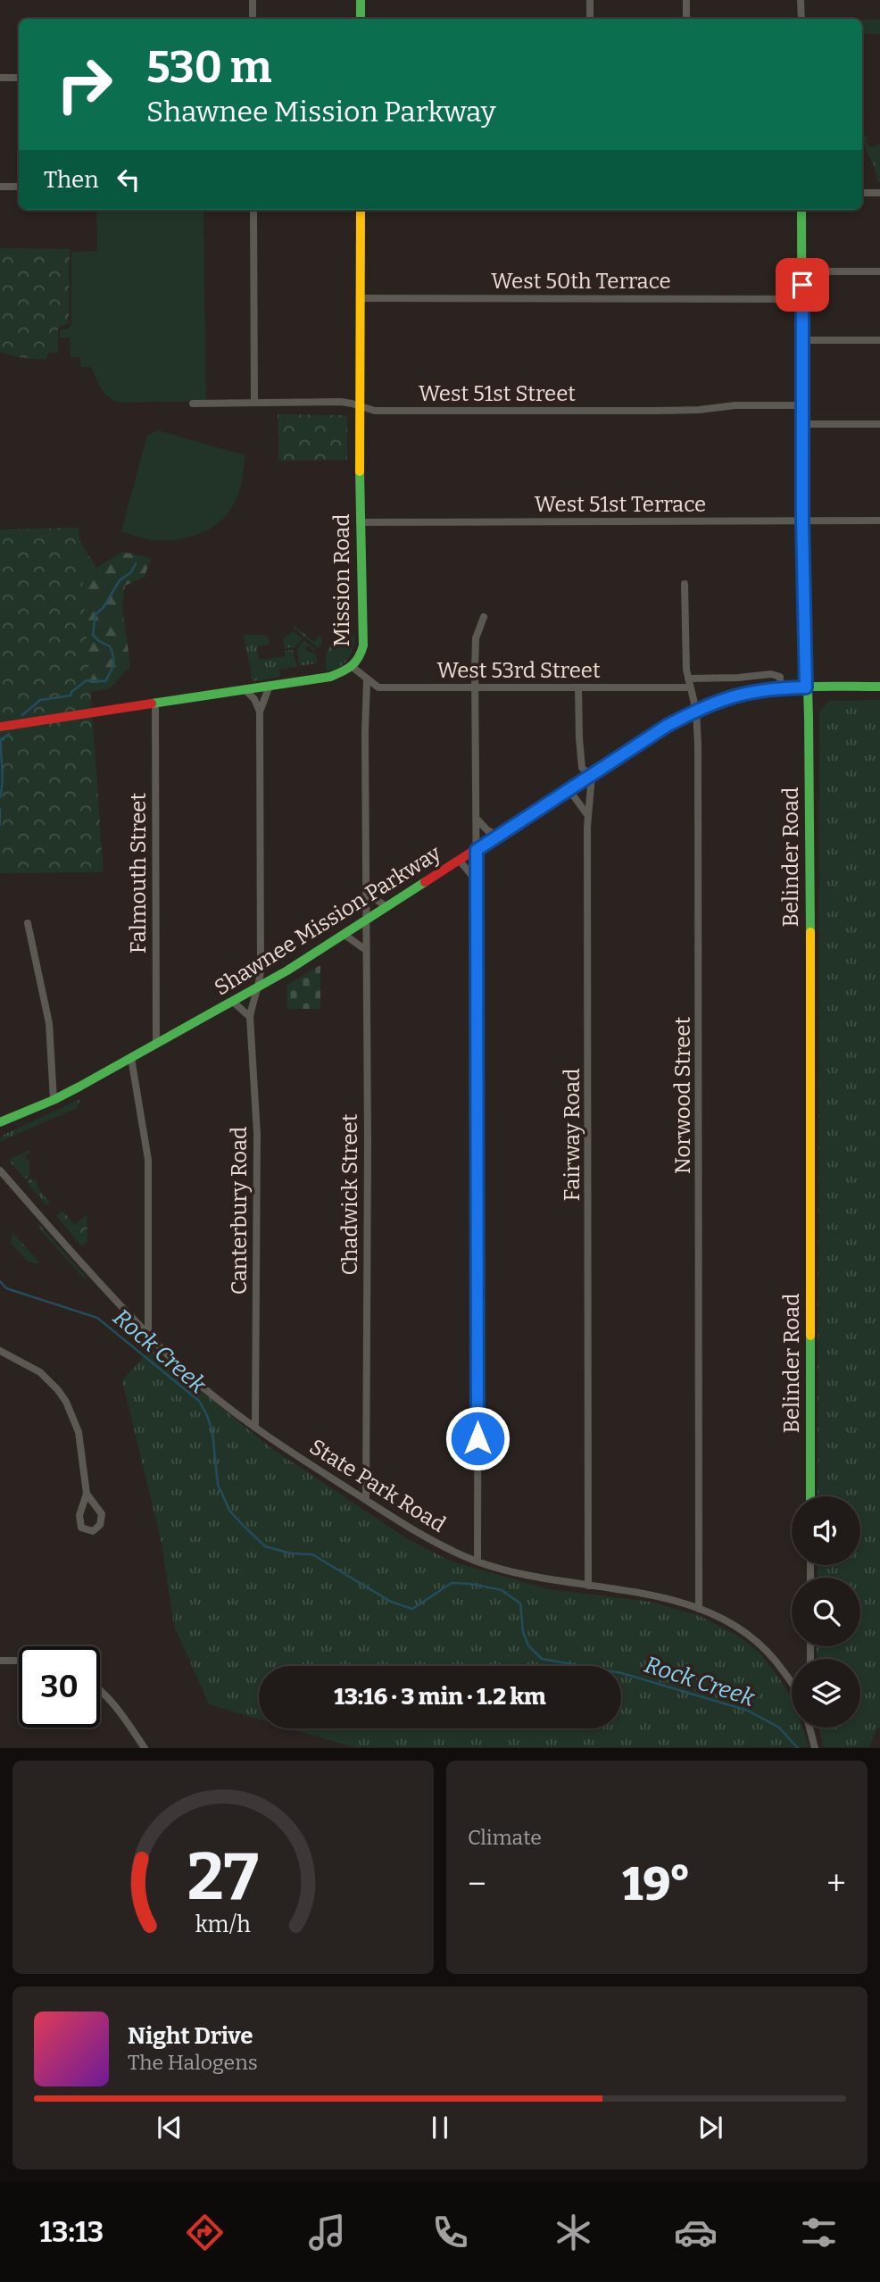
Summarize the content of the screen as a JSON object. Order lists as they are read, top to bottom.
{
  "streets": {
    "main road": ["Mission Road", "Belinder Road", "Shawnee Mission Parkway"],
    "street": [
      "West 50th Terrace",
      "West 51st Street",
      "West 51st Terrace",
      "West 53rd Street",
      "Falmouth Street",
      "Norwood Street",
      "Fairway Road",
      "Chadwick Street",
      "Canterbury Road",
      "State Park Road"
    ]
  },
  "crossings": [
    ["West 50th Terrace", "Mission Road"],
    ["West 50th Terrace", "Belinder Road"],
    ["West 51st Street", "Mission Road"],
    ["West 51st Street", "Belinder Road"],
    ["West 51st Terrace", "Mission Road"],
    ["West 51st Terrace", "Belinder Road"],
    ["Mission Road", "West 53rd Street"],
    ["Mission Road", "Falmouth Street"],
    ["West 53rd Street", "Norwood Street"],
    ["West 53rd Street", "Fairway Road"],
    ["West 53rd Street", "Chadwick Street"],
    ["Belinder Road", "Shawnee Mission Parkway"],
    ["Falmouth Street", "Shawnee Mission Parkway"],
    ["Shawnee Mission Parkway", "Norwood Street"],
    ["Shawnee Mission Parkway", "Fairway Road"],
    ["Shawnee Mission Parkway", "Chadwick Street"],
    ["Shawnee Mission Parkway", "Canterbury Road"],
    ["Norwood Street", "State Park Road"],
    ["Fairway Road", "State Park Road"],
    ["Chadwick Street", "State Park Road"],
    ["Canterbury Road", "State Park Road"]
  ],
  "water": ["Rock Creek"],
  "page": {
    "turn": ["530 m", "Shawnee Mission Parkway"],
    "then": "Then",
    "limit": "30",
    "trip": "13:16 · 3 min · 1.2 km",
    "tile": "Climate",
    "heat": ["−", "19°", "+"],
    "song": ["Night Drive", "The Halogens"],
    "tabs": "13:13",
    "gauge": ["27", "km/h"]
  }
}
